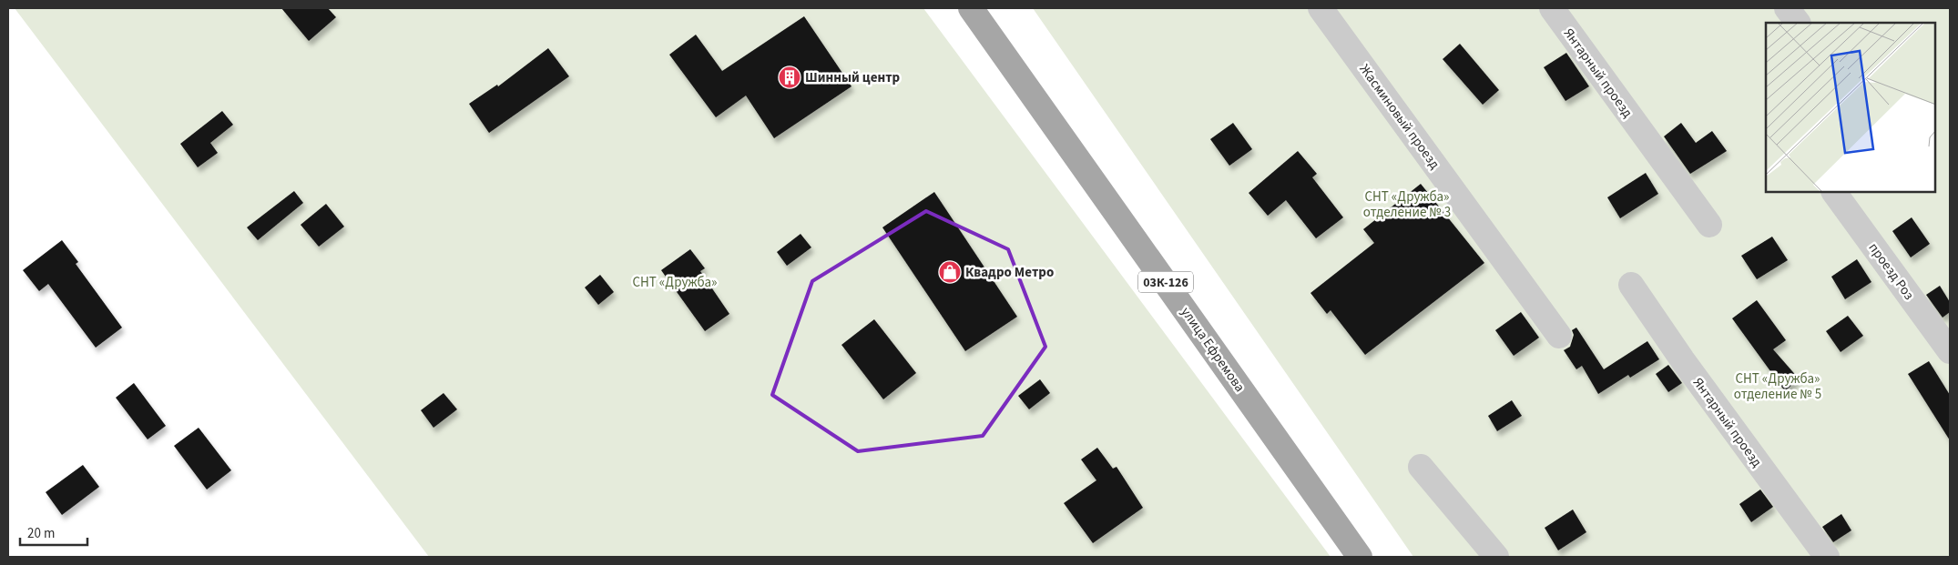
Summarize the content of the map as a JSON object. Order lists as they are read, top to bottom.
{
  "streets": {
    "main road": ["03К-126", "улица Ефремова"],
    "street": ["Янтарный проезд", "Жасминовый проезд", "проезд Роз"]
  },
  "parks": ["СНТ «Дружба» отделение № 3", "СНТ «Дружба»", "СНТ «Дружба» отделение № 5"],
  "places": {
    "building": ["Шинный центр"],
    "shop": ["Квадро Метро"]
  },
  "scale_bar": "20 m"
}
